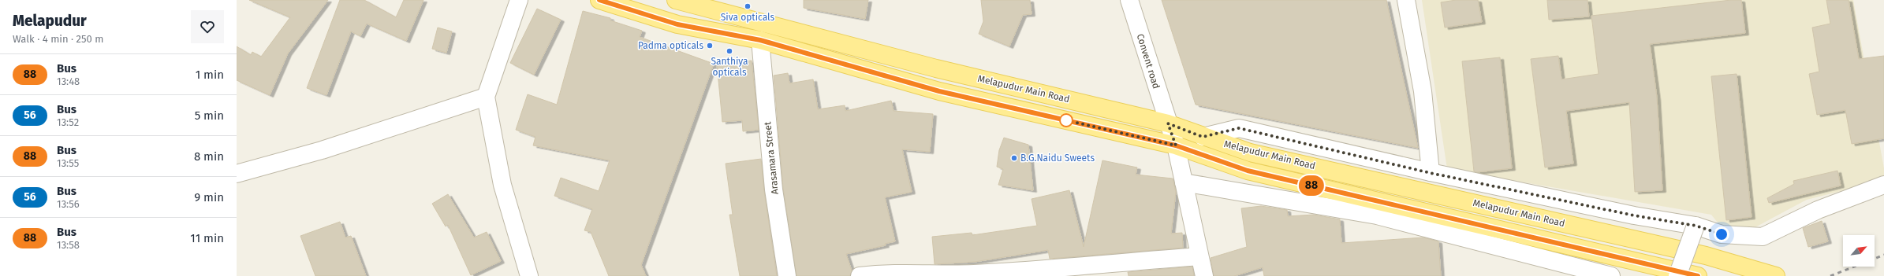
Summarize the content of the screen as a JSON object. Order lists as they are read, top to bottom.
{
  "streets": {
    "main road": ["Melapudur Main Road"],
    "street": ["Convent road", "Arasamara Street"]
  },
  "crossings": [
    ["Convent road", "Melapudur Main Road"],
    ["Melapudur Main Road", "Arasamara Street"]
  ],
  "places": [
    "Siva opticals",
    "Padma opticals",
    "Santhiya opticals",
    "B.G.Naidu Sweets"
  ],
  "lines": ["bus line 88"],
  "north": "top right",
  "page": {
    "heading": ["Melapudur", "Walk · 4 min · 250 m"],
    "on_map": "88",
    "list": [
      {
        "mark": "88",
        "name": "Bus",
        "note": "13:48",
        "value": "1 min"
      },
      {
        "mark": "56",
        "name": "Bus",
        "note": "13:52",
        "value": "5 min"
      },
      {
        "mark": "88",
        "name": "Bus",
        "note": "13:55",
        "value": "8 min"
      },
      {
        "mark": "56",
        "name": "Bus",
        "note": "13:56",
        "value": "9 min"
      },
      {
        "mark": "88",
        "name": "Bus",
        "note": "13:58",
        "value": "11 min"
      }
    ]
  }
}
